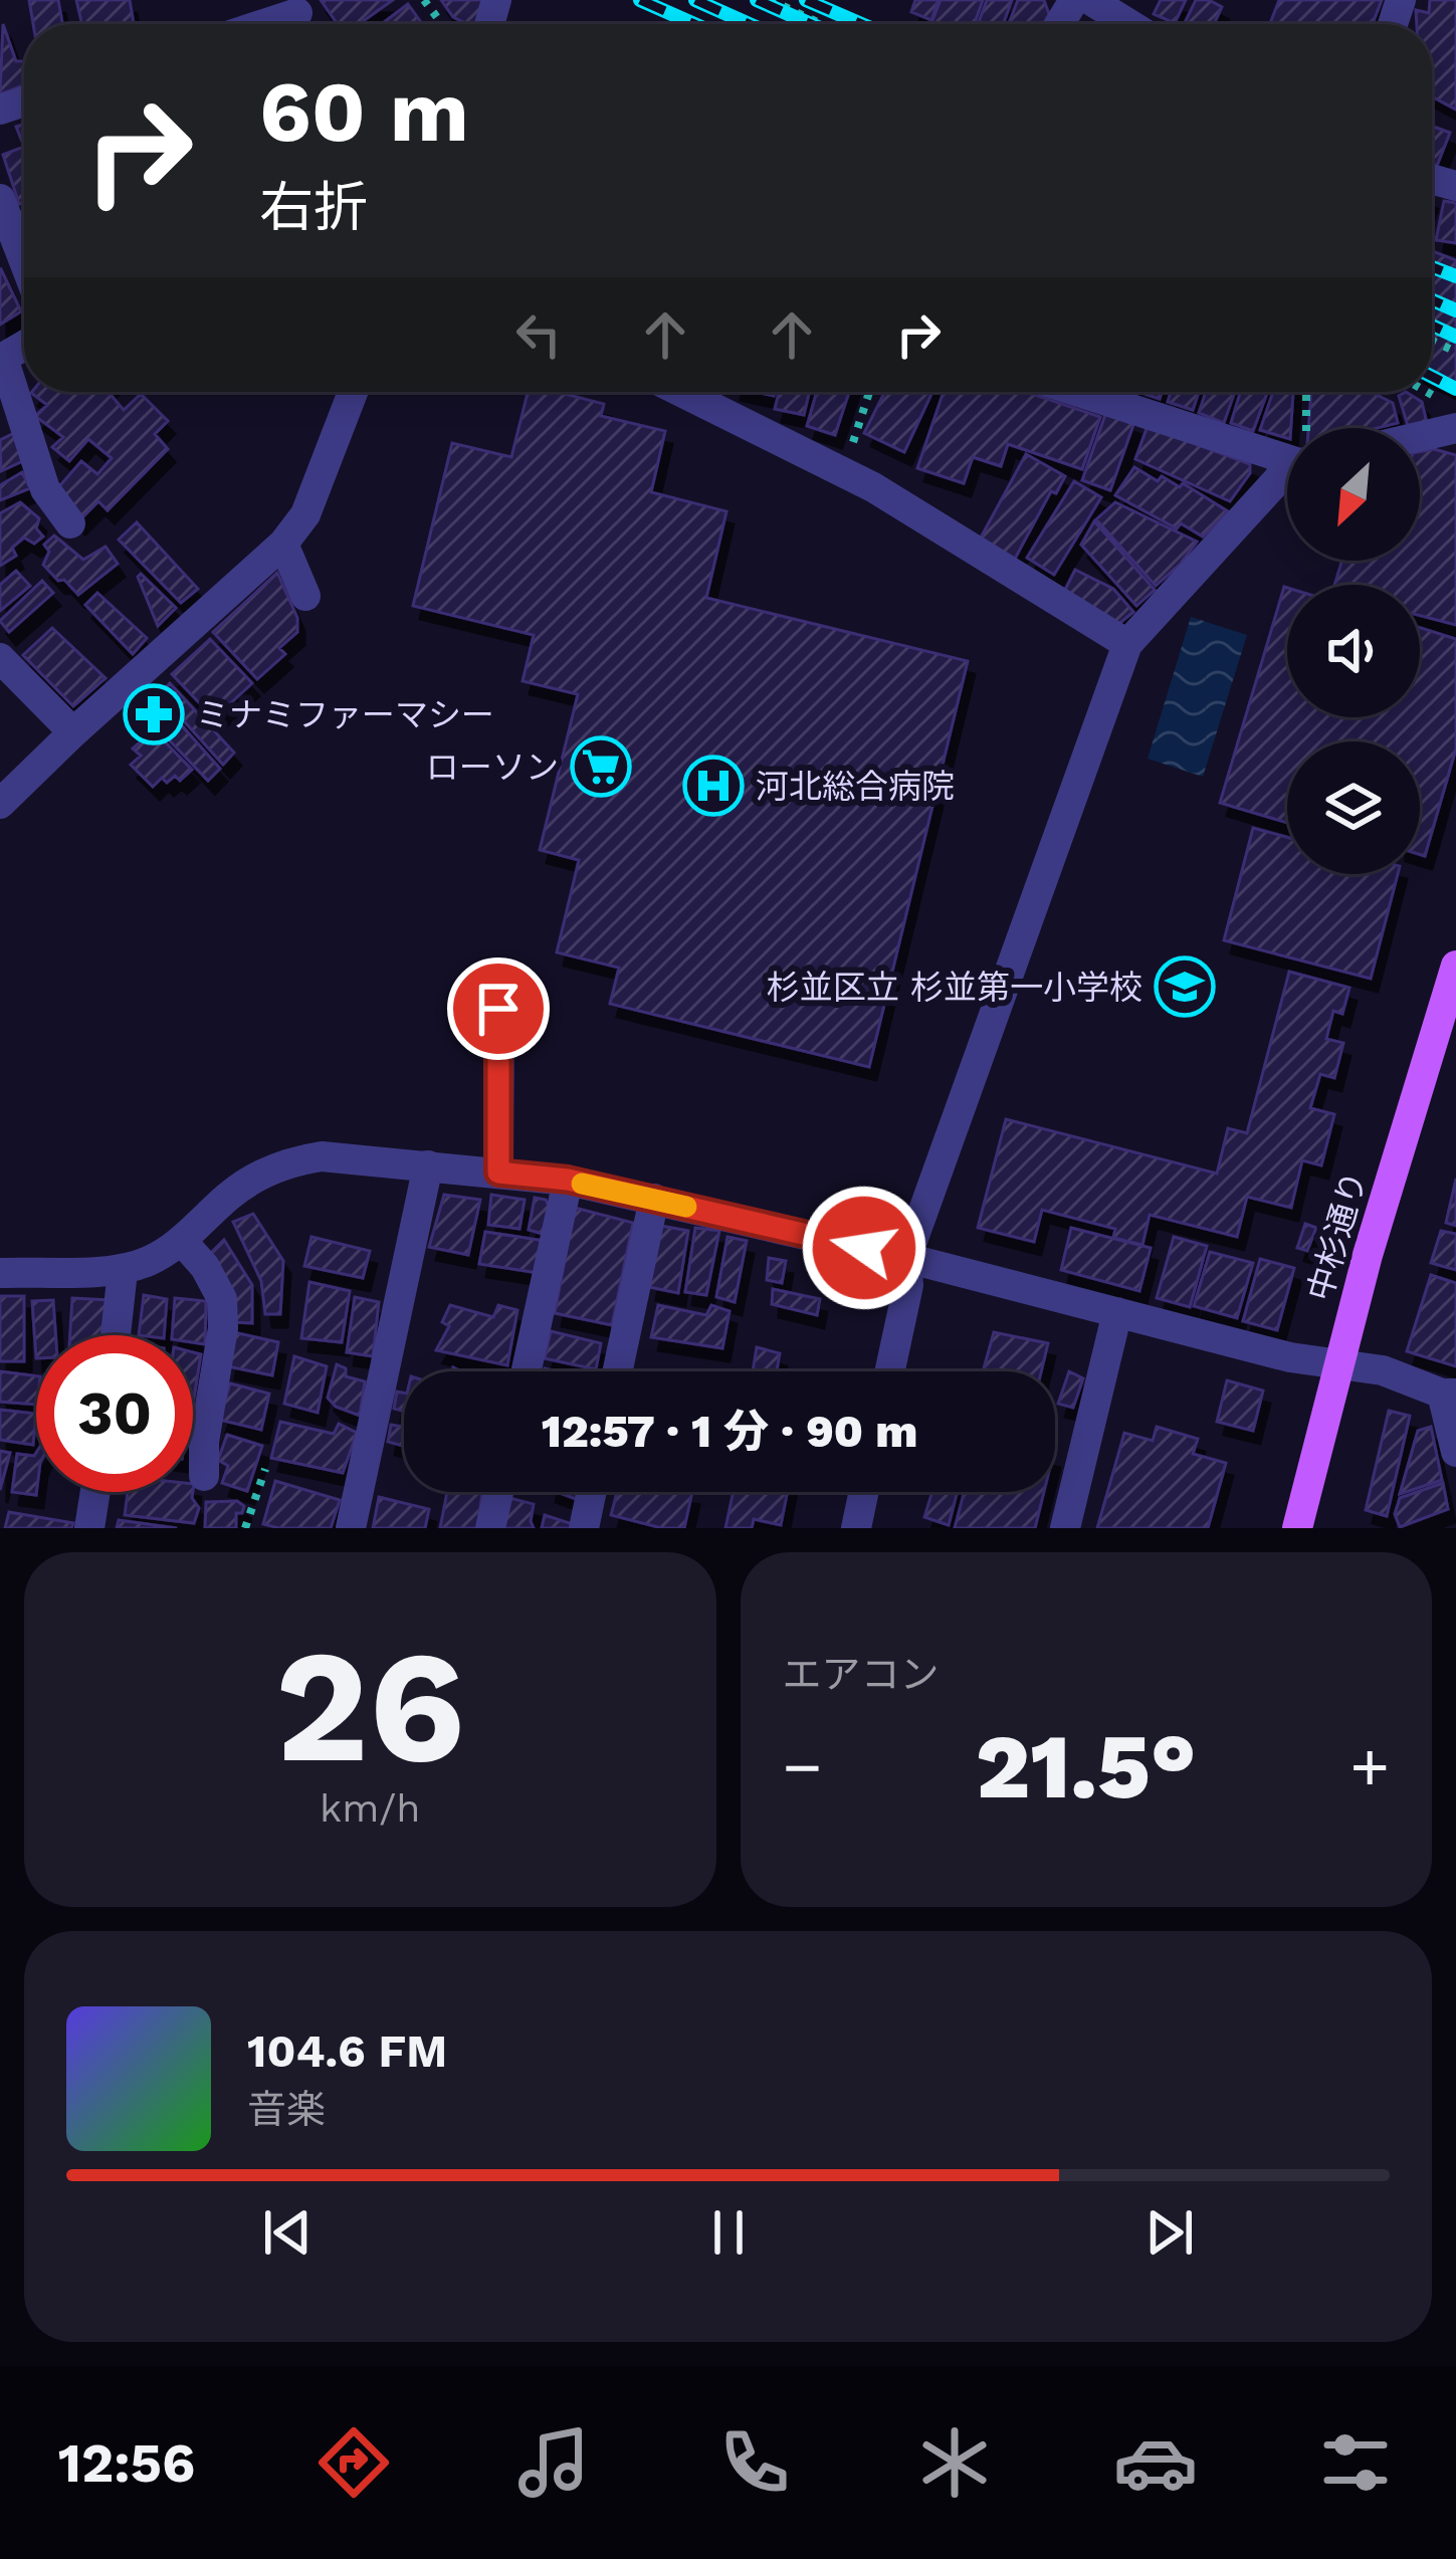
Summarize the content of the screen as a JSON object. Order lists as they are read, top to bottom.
{
  "streets": {
    "main road": ["中杉通り"]
  },
  "places": {
    "pharmacy": ["ミナミファーマシー"],
    "supermarket": ["ローソン"],
    "hospital": ["河北総合病院"],
    "school or university": ["杉並区立 杉並第一小学校"]
  },
  "north": "bottom left",
  "page": {
    "turn": ["60 m", "右折"],
    "limit": "30",
    "trip": "12:57 · 1 分 · 90 m",
    "tile": [
      ["26", "km/h"],
      "エアコン"
    ],
    "heat": ["−", "21.5°", "+"],
    "song": ["104.6 FM", "音楽"],
    "tabs": "12:56"
  }
}
